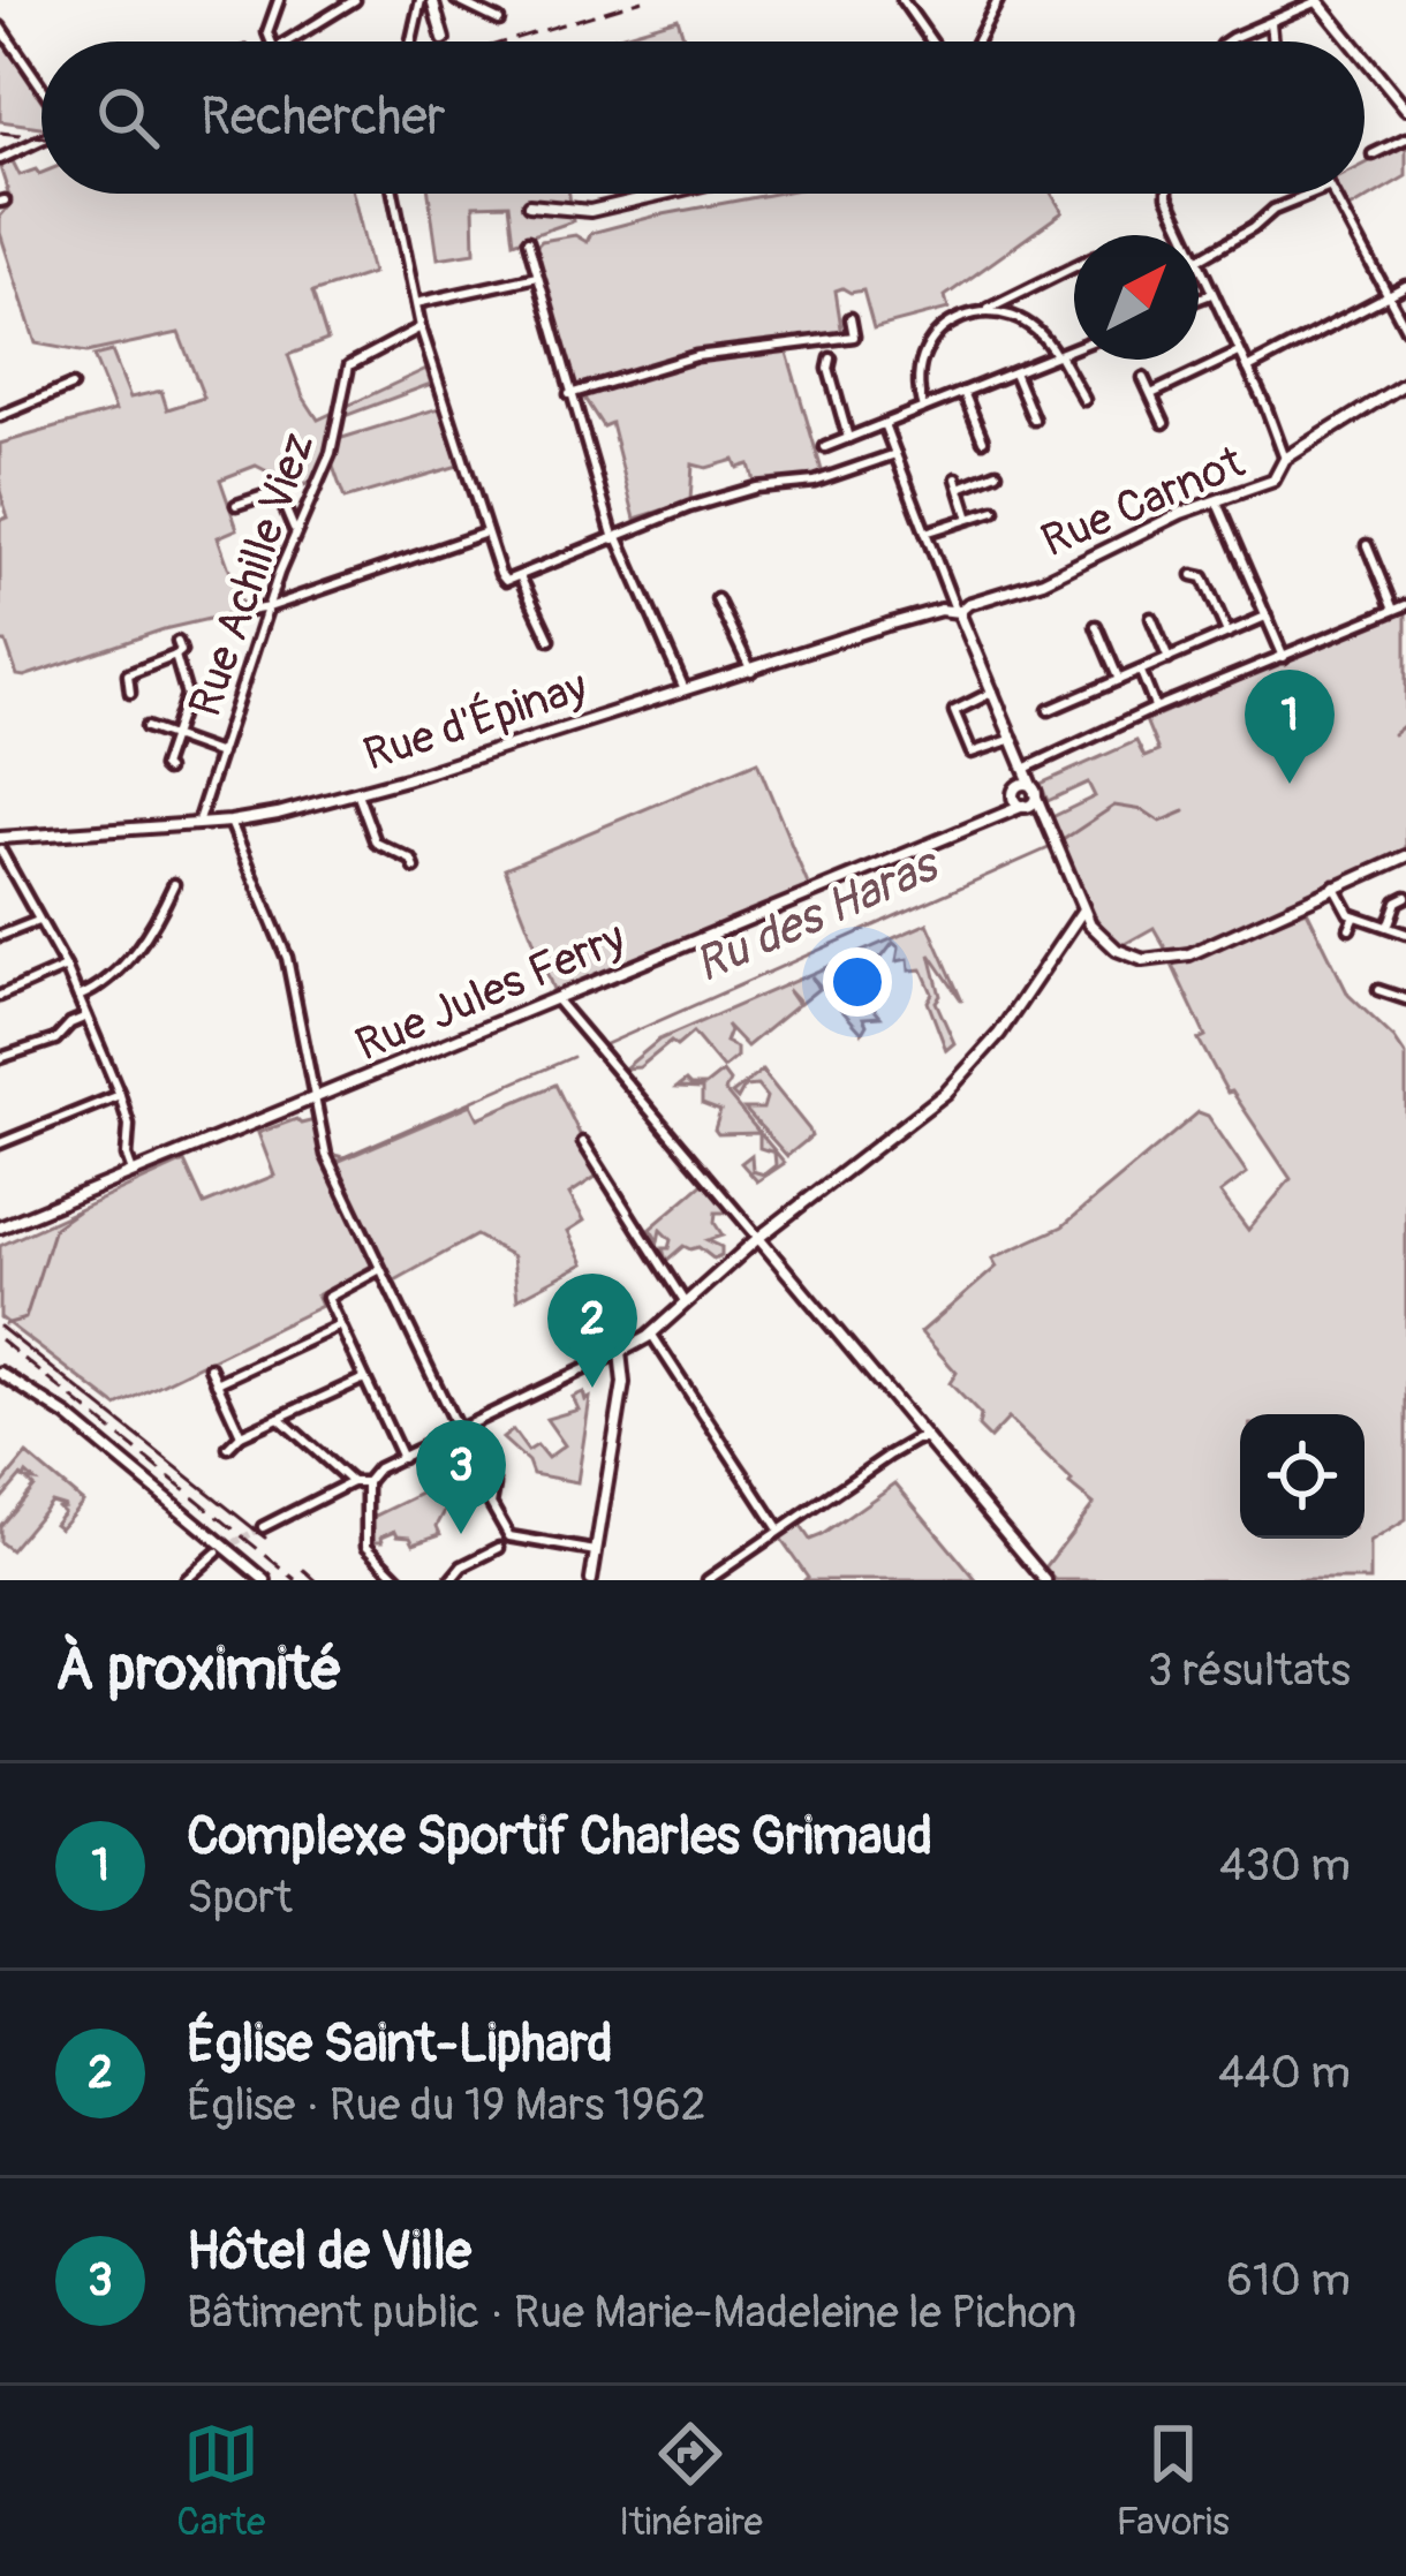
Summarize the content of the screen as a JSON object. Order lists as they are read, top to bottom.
{
  "streets": {
    "street": [
      "Rue Carnot",
      "Rue Achille Viez",
      "Rue d'Épinay",
      "Rue Jules Ferry"
    ]
  },
  "crossings": [
    ["Rue Carnot", "Rue d'Épinay"],
    ["Rue Achille Viez", "Rue d'Épinay"]
  ],
  "water": ["Ru des Haras"],
  "north": "top right",
  "page": {
    "search": "Rechercher",
    "pins": ["1", "2", "3"],
    "heading": ["À proximité", "3 résultats"],
    "list": [
      {
        "mark": "1",
        "name": "Complexe Sportif Charles Grimaud",
        "note": "Sport",
        "value": "430 m"
      },
      {
        "mark": "2",
        "name": "Église Saint-Liphard",
        "note": "Église · Rue du 19 Mars 1962",
        "value": "440 m"
      },
      {
        "mark": "3",
        "name": "Hôtel de Ville",
        "note": "Bâtiment public · Rue Marie-Madeleine le Pichon",
        "value": "610 m"
      }
    ],
    "nav": ["Carte", "Itinéraire", "Favoris"]
  }
}
